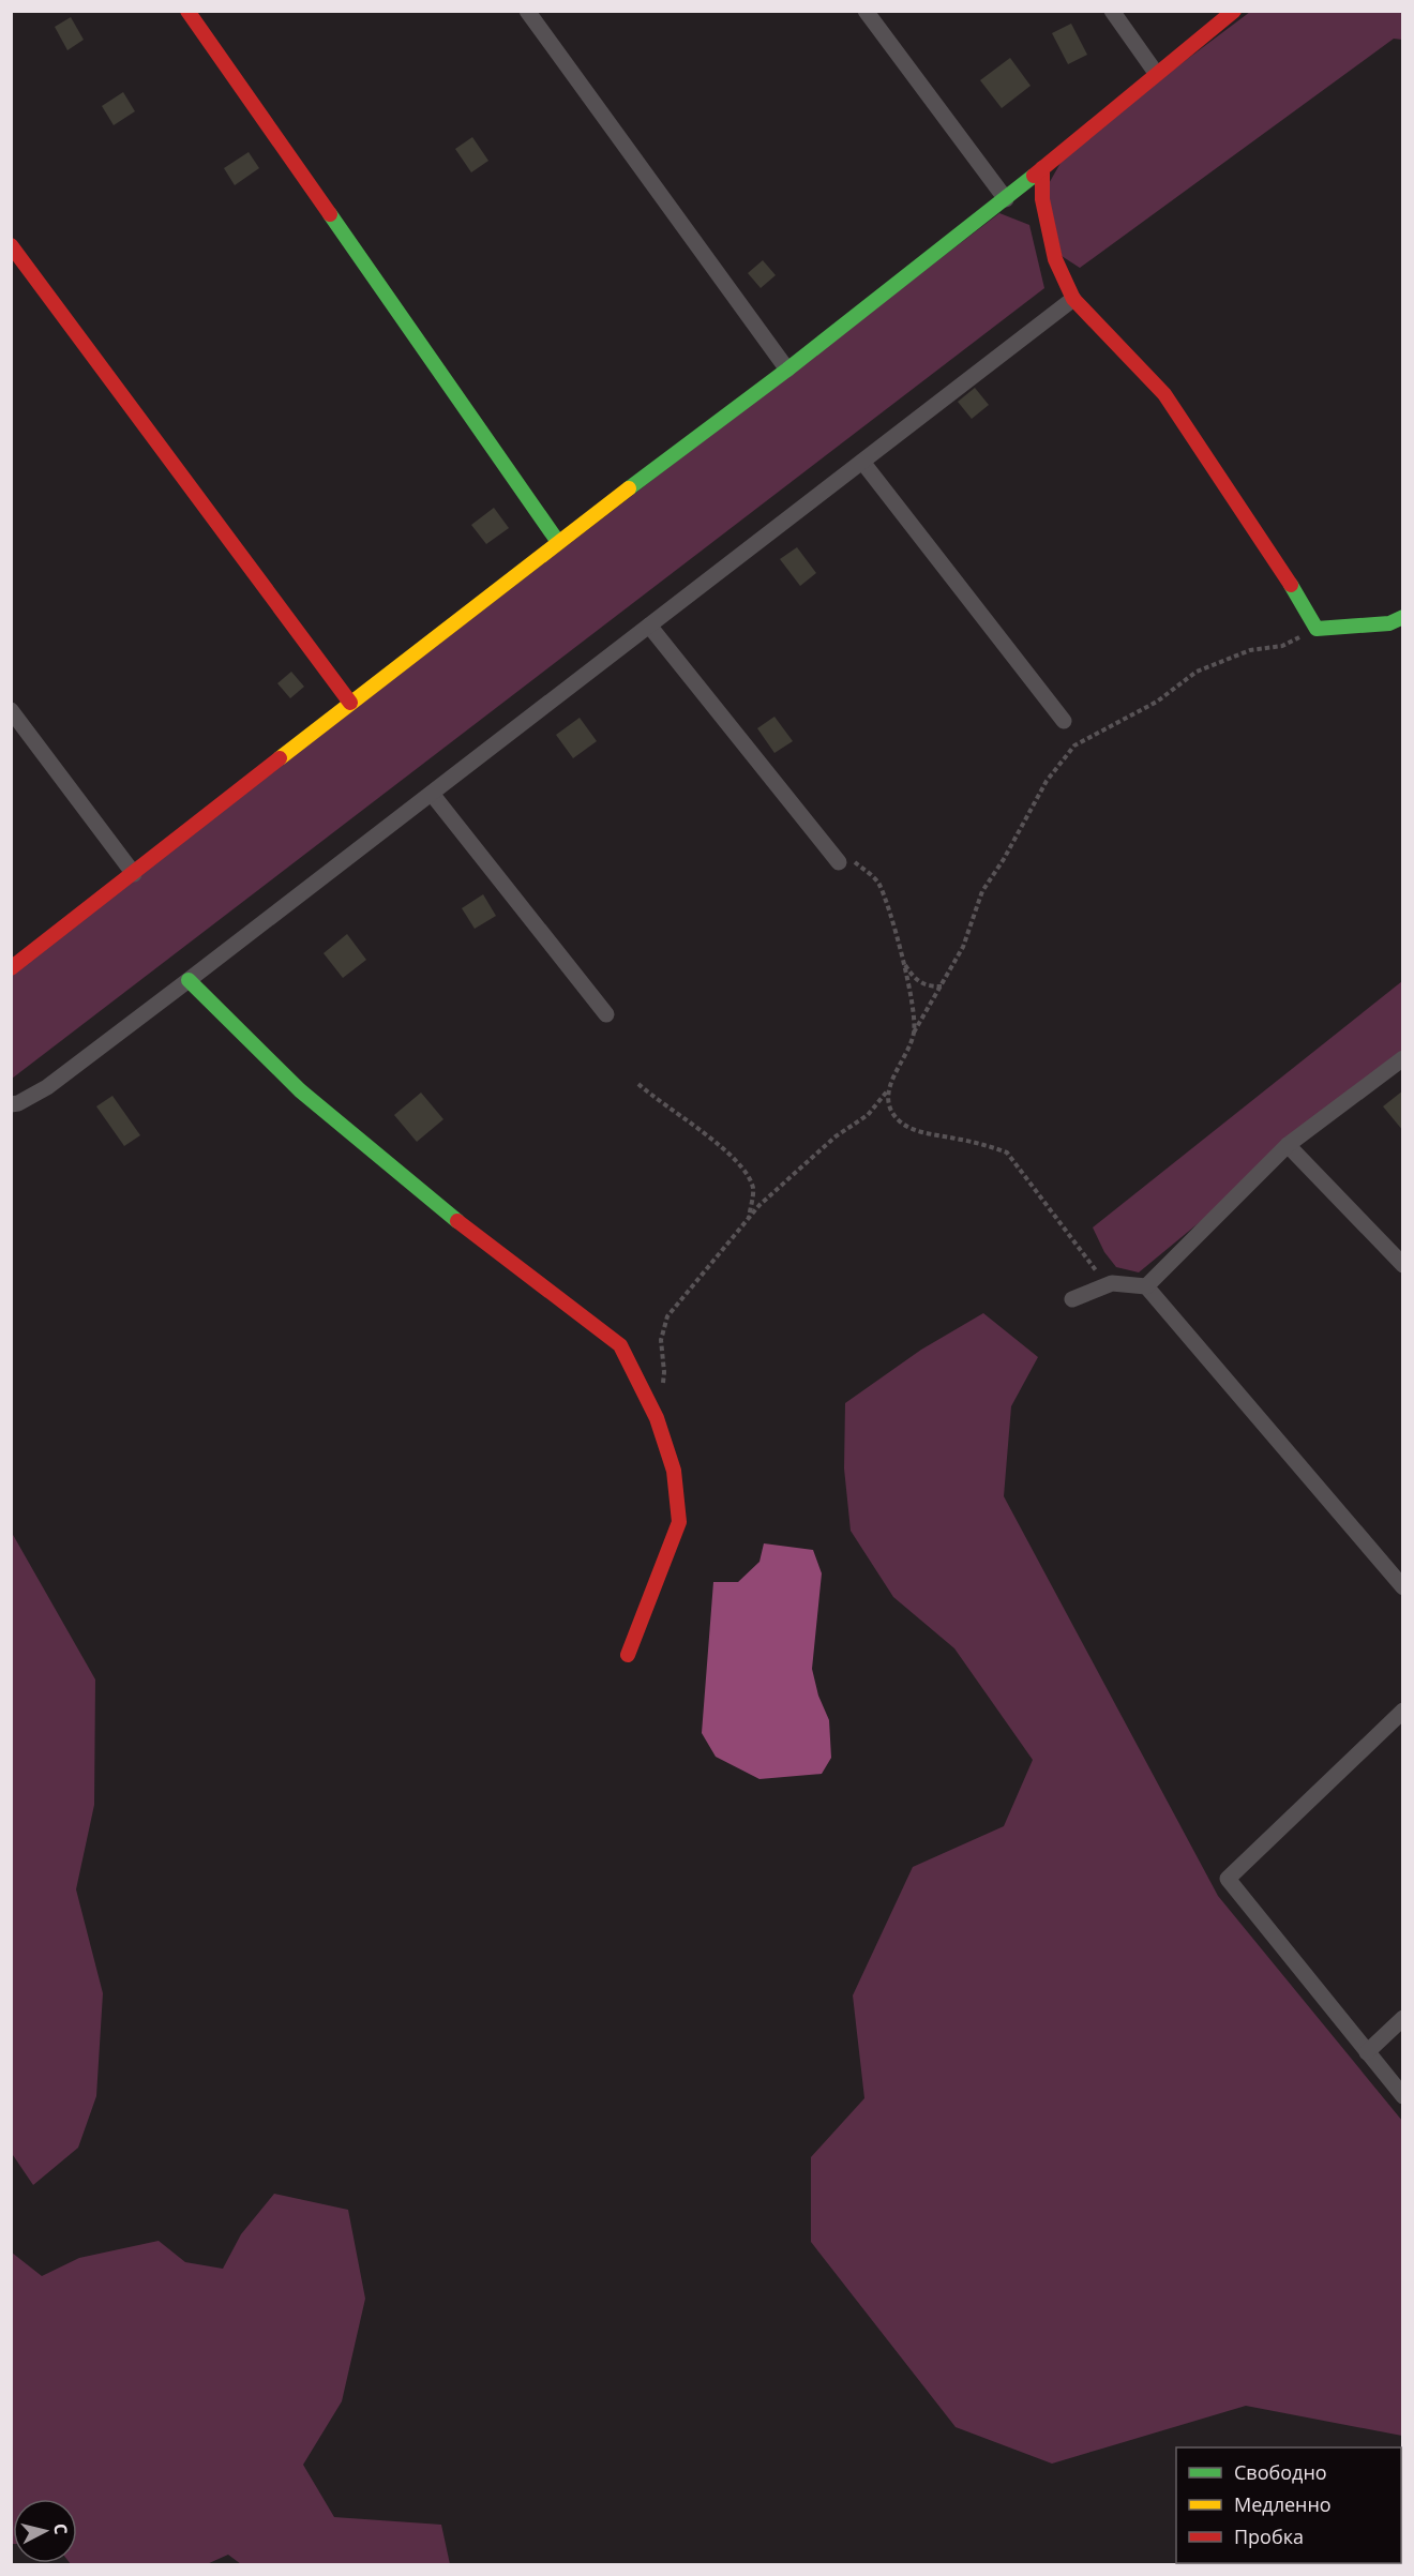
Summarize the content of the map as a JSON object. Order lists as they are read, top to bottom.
{
  "legend": ["Свободно", "Медленно", "Пробка"],
  "north": "right"
}
